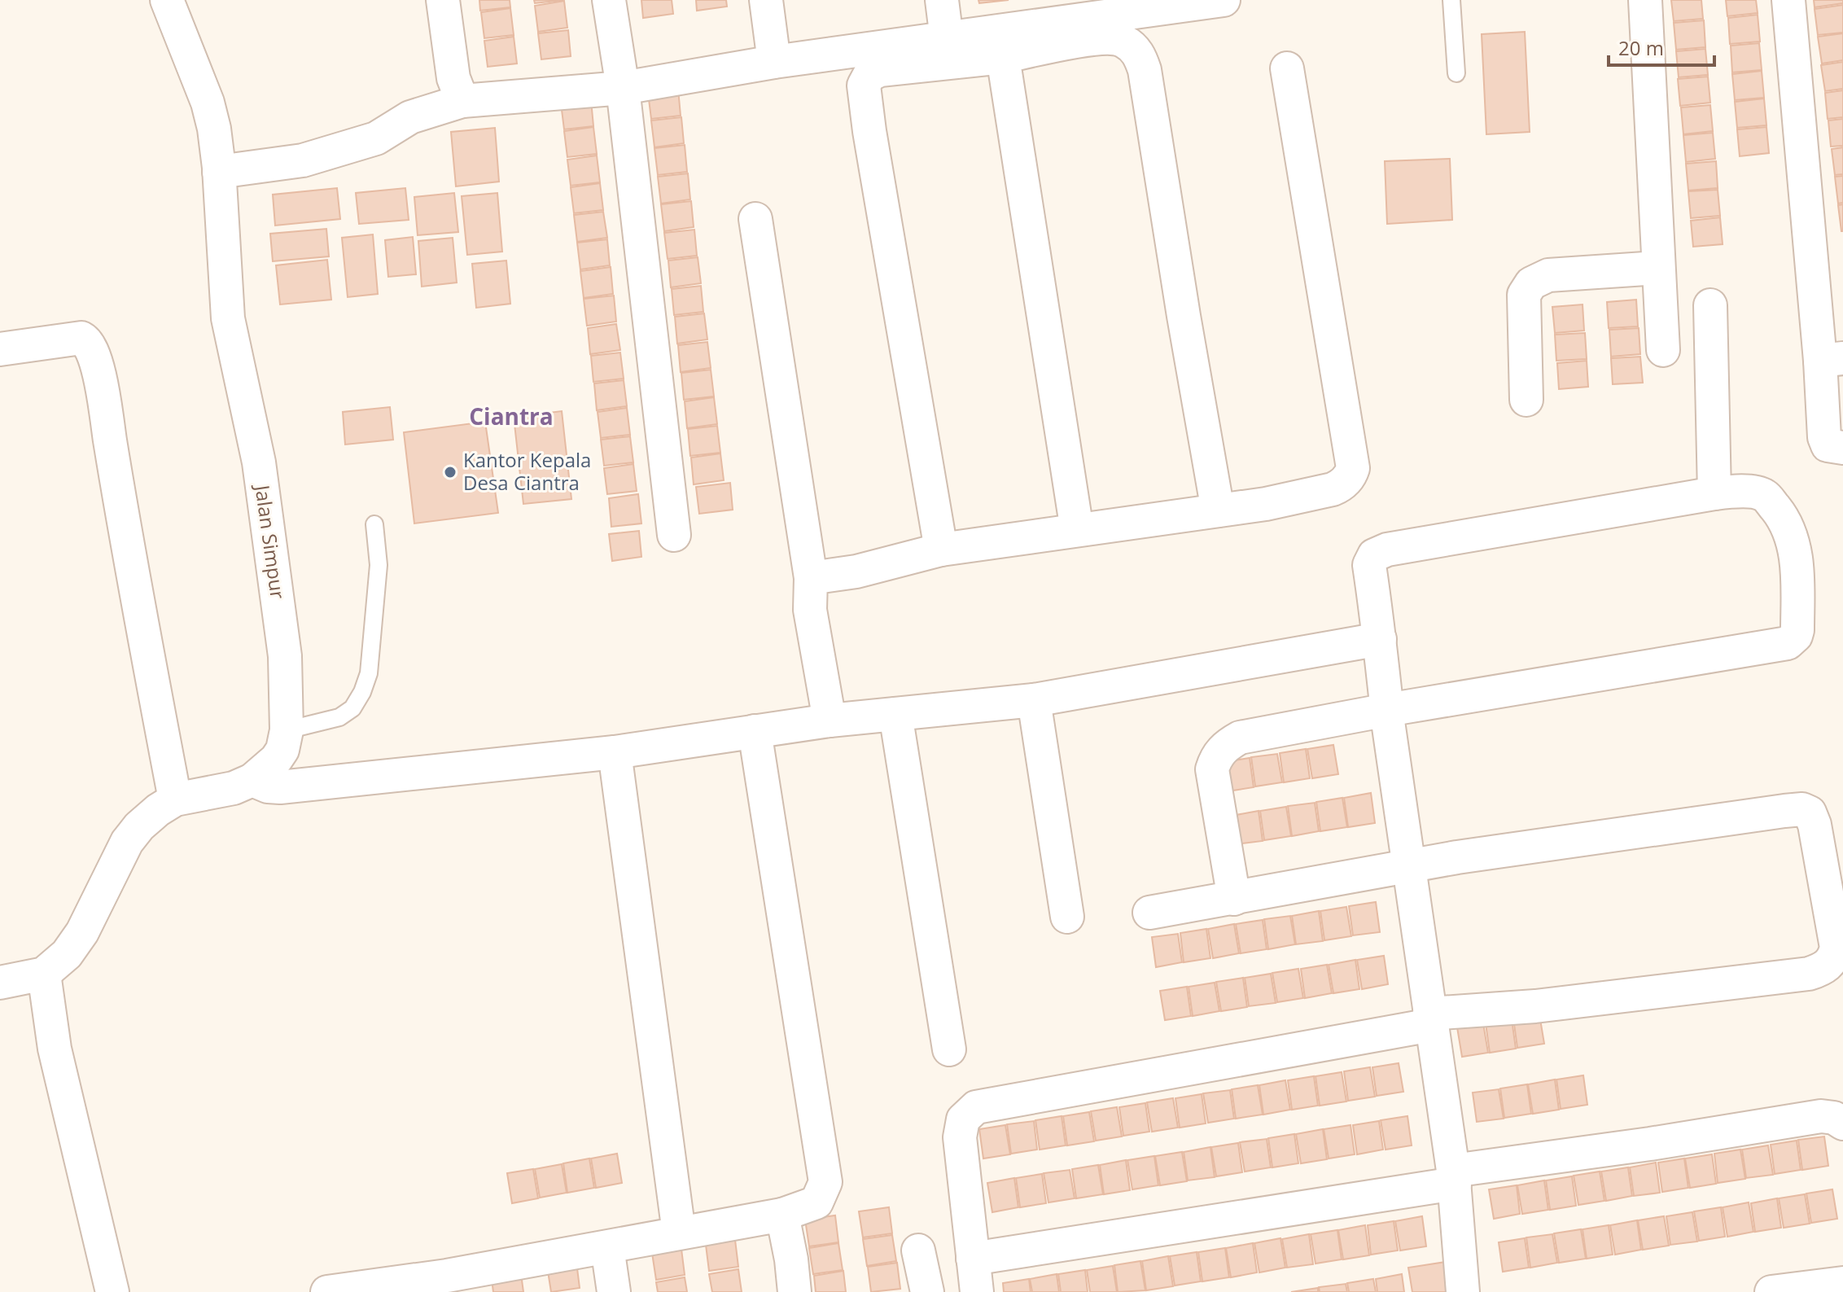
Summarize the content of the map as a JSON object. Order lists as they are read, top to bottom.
{
  "streets": {
    "street": ["Jalan Simpur"]
  },
  "districts": ["Ciantra"],
  "places": ["Kantor Kepala Desa Ciantra"],
  "scale_bar": "20 m"
}
